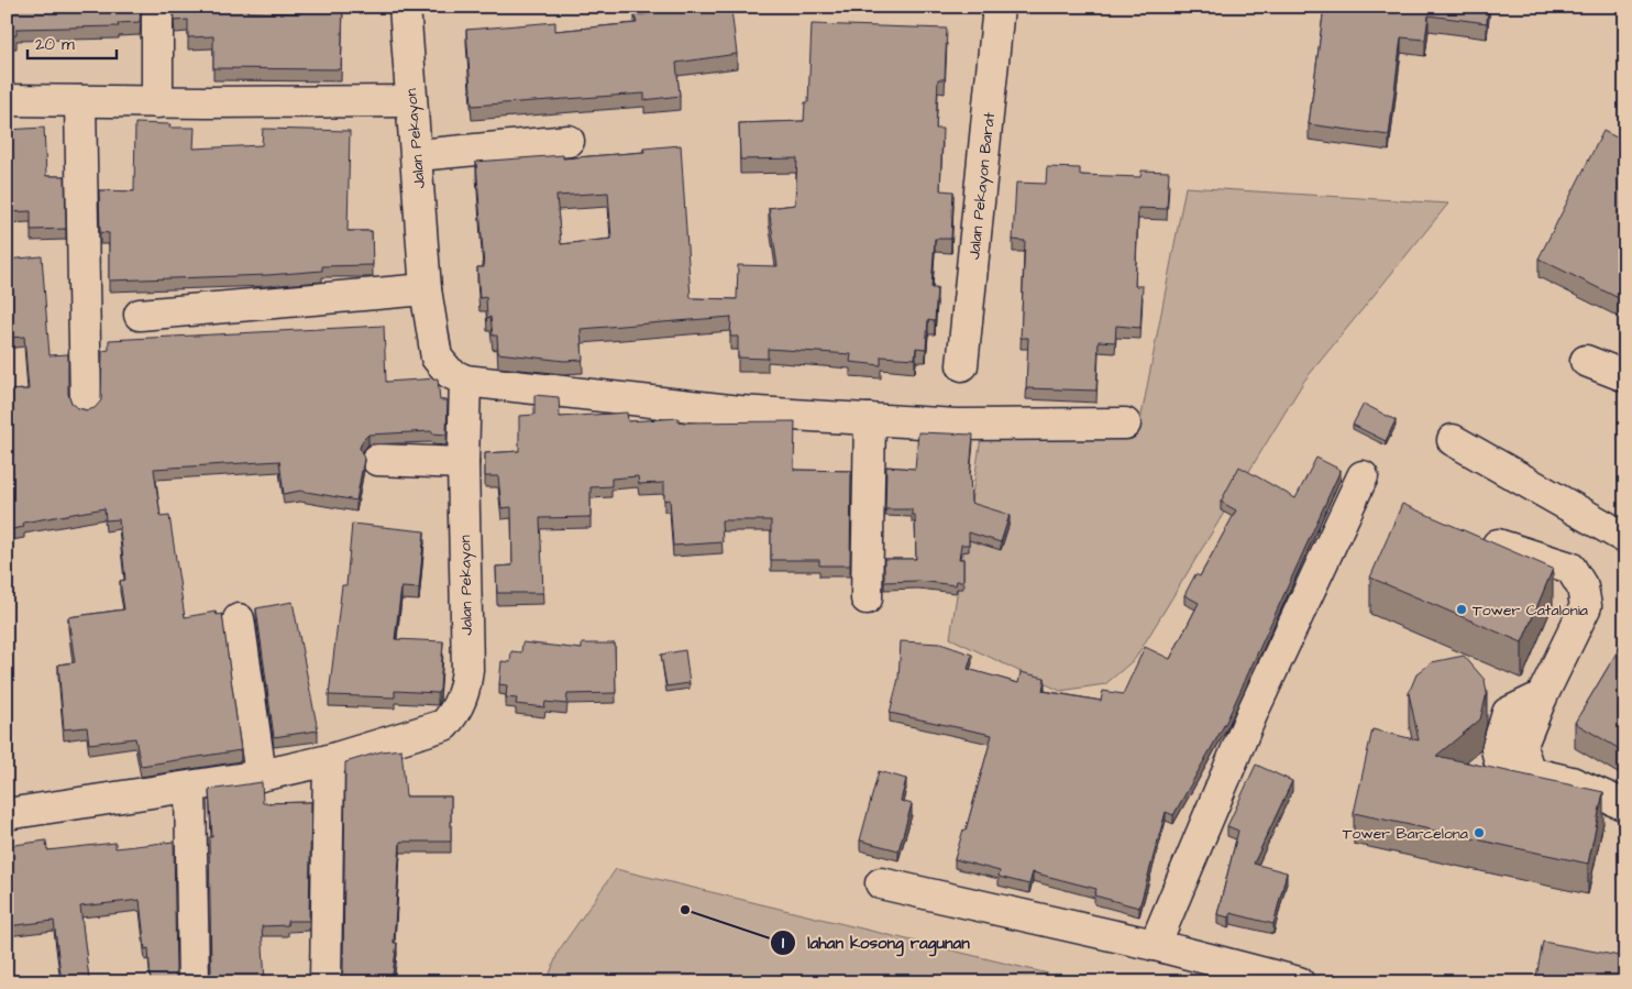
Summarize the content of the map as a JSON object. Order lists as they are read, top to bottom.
{
  "streets": {
    "street": ["Jalan Pekayon", "Jalan Pekayon Barat"]
  },
  "places": ["Tower Catalonia", "Tower Barcelona", "lahan kosong ragunan"],
  "scale_bar": "20 m"
}
